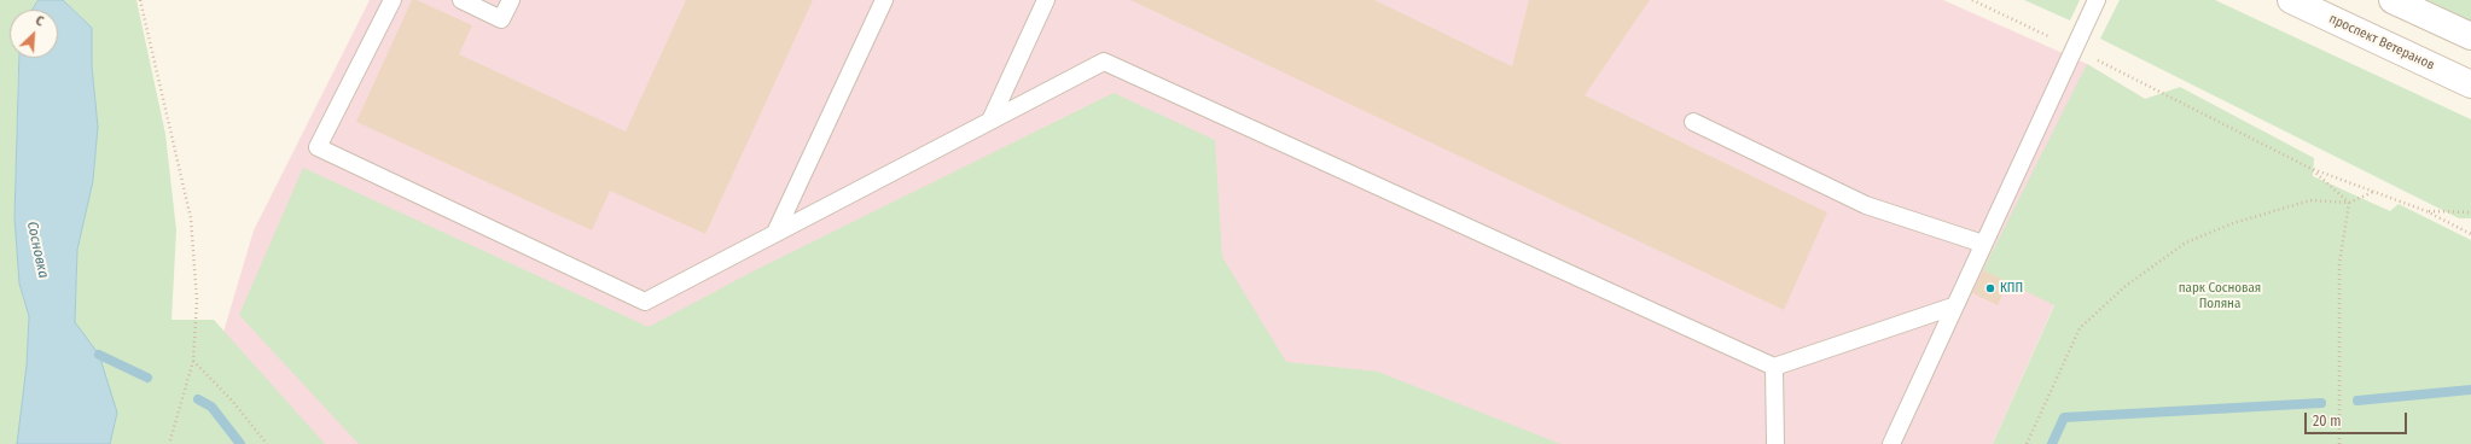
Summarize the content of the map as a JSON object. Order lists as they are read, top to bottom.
{
  "streets": {
    "main road": ["проспект Ветеранов"]
  },
  "water": ["Сосновка"],
  "parks": ["парк Сосновая Поляна"],
  "places": ["КПП"],
  "scale_bar": "20 m",
  "north": "top right"
}
